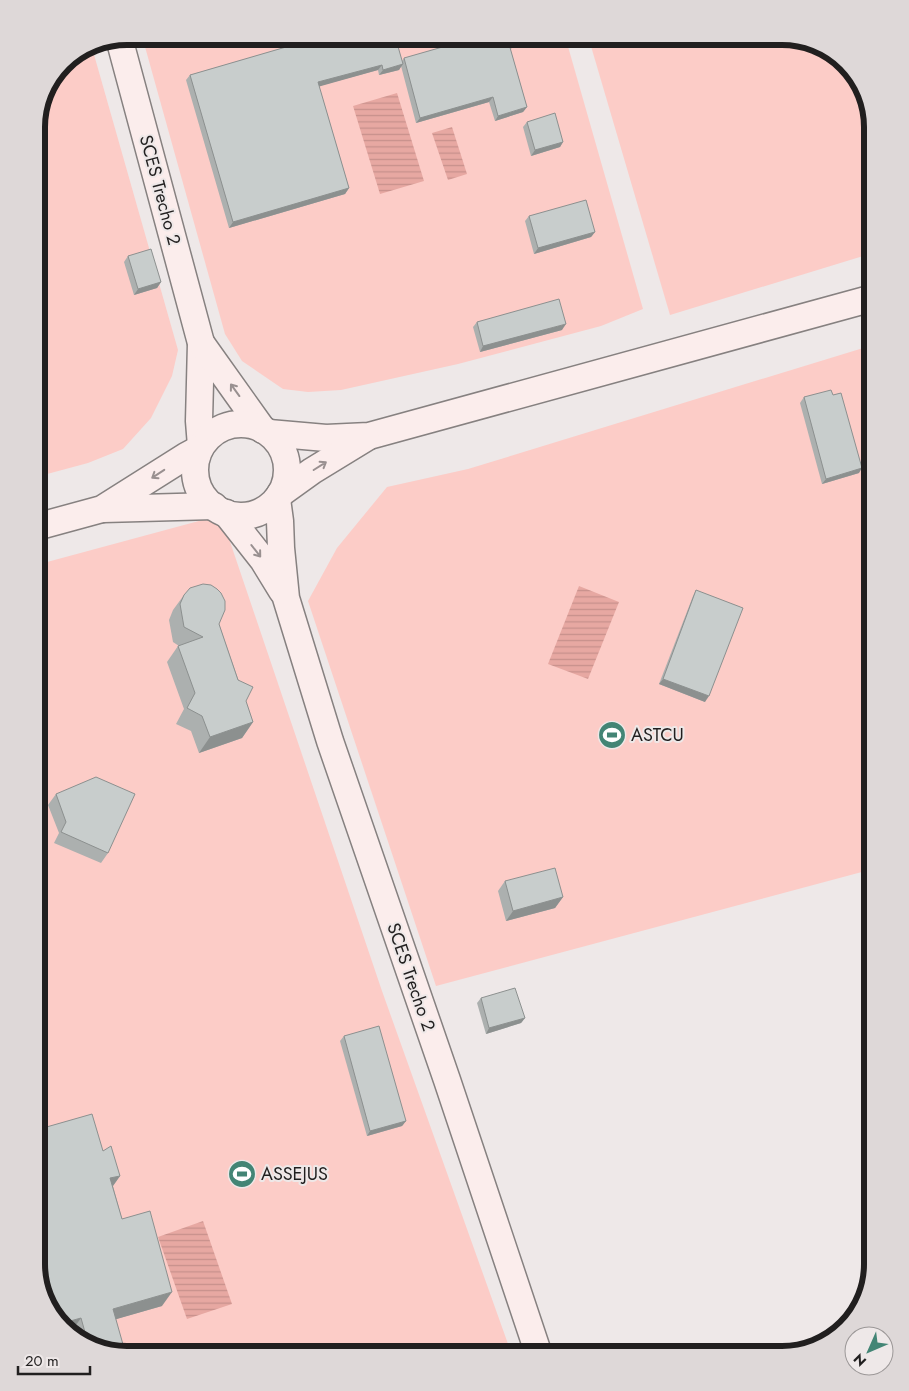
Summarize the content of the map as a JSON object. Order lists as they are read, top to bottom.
{
  "streets": {
    "street": ["SCES Trecho 2"]
  },
  "places": {
    "sports": ["ASTCU", "ASSEJUS"]
  },
  "scale_bar": "20 m",
  "north": "bottom left"
}
